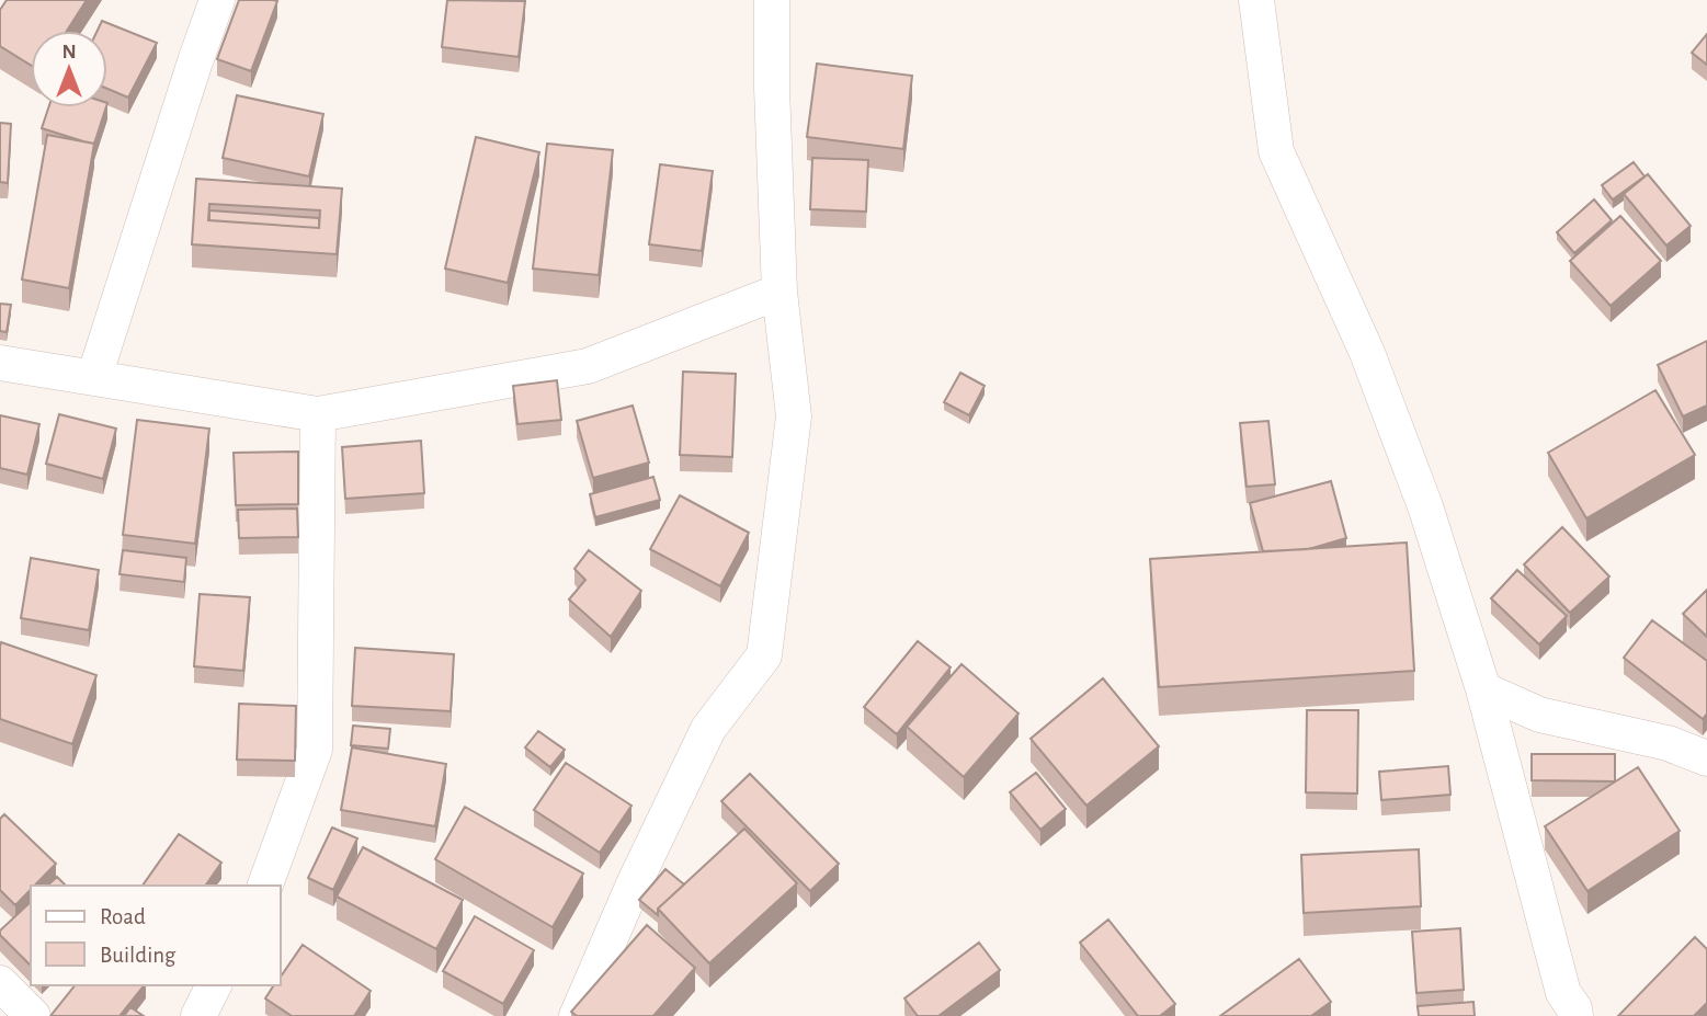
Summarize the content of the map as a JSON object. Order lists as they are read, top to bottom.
{
  "legend": ["Road", "Building"],
  "north": "top"
}
